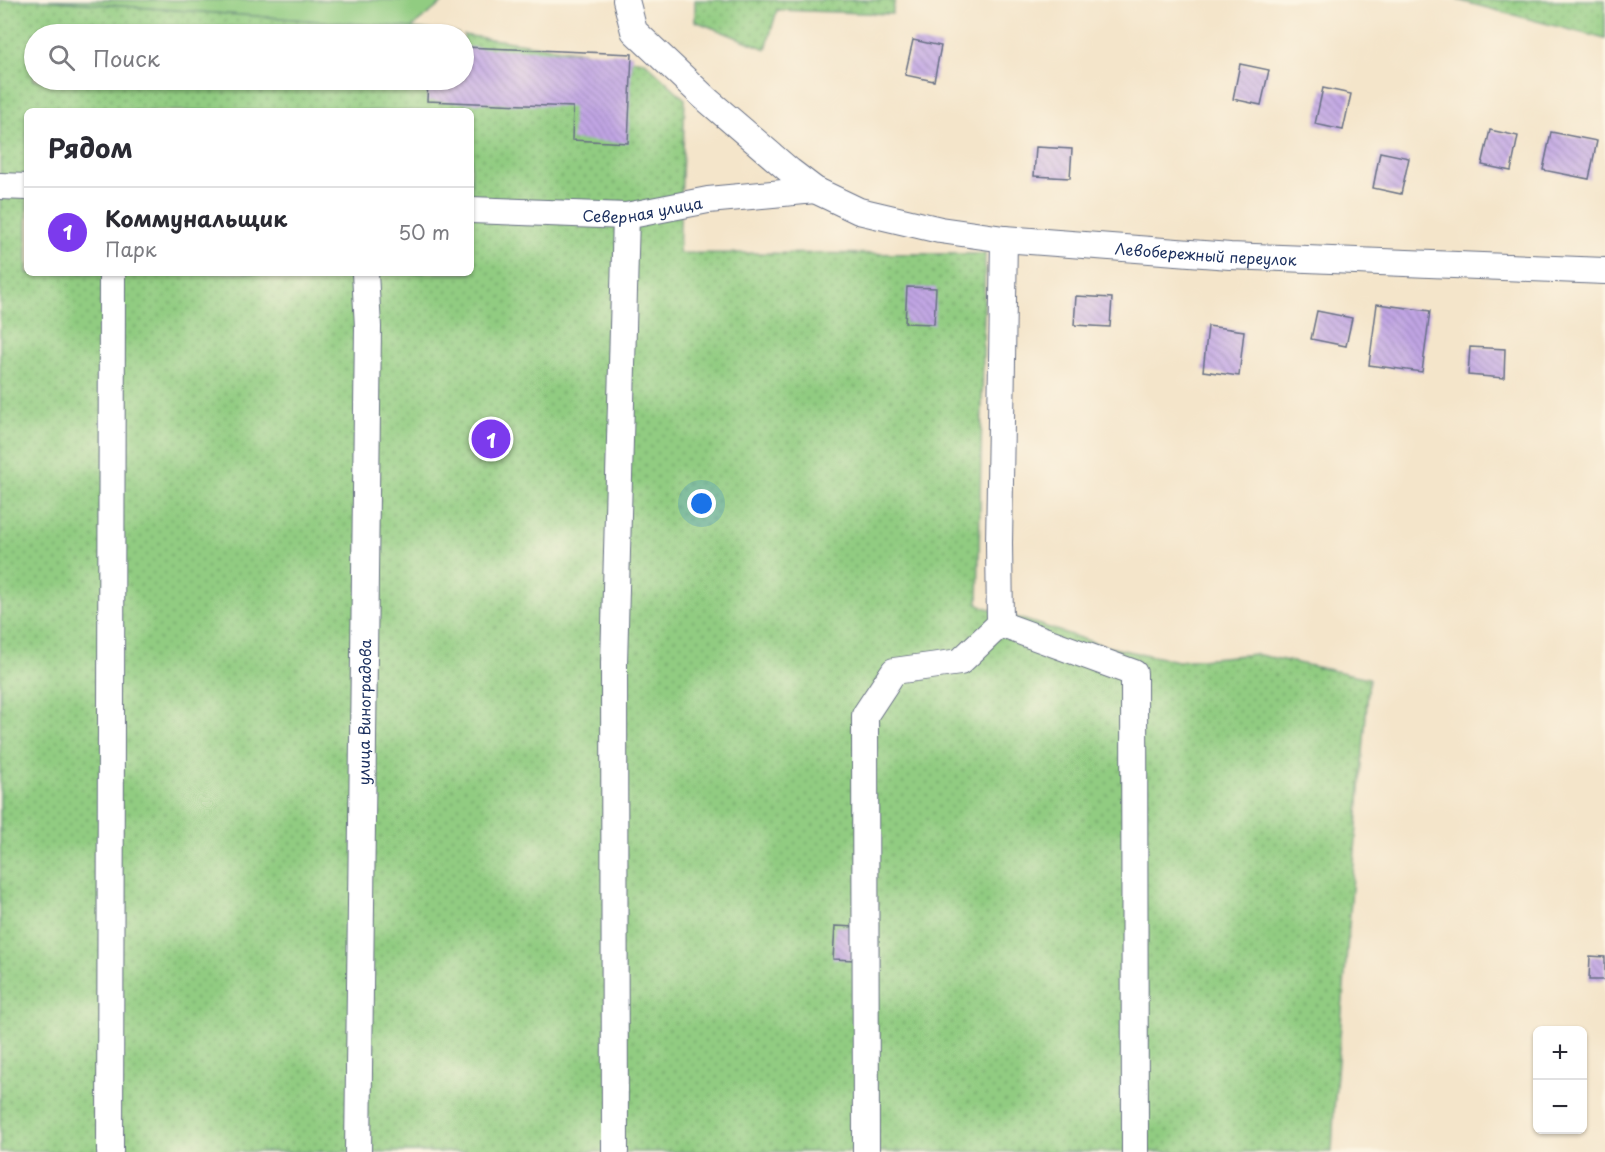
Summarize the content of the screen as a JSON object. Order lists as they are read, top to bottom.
{
  "streets": {
    "street": ["Северная улица", "Левобережный переулок", "улица Виноградова"]
  },
  "crossings": [
    ["Северная улица", "Левобережный переулок"]
  ],
  "page": {
    "search": "Поиск",
    "heading": "Рядом",
    "list": [
      {
        "mark": "1",
        "name": "Коммунальщик",
        "note": "Парк",
        "value": "50 m"
      }
    ],
    "pins": "1",
    "map_buttons": ["+", "−"]
  }
}
